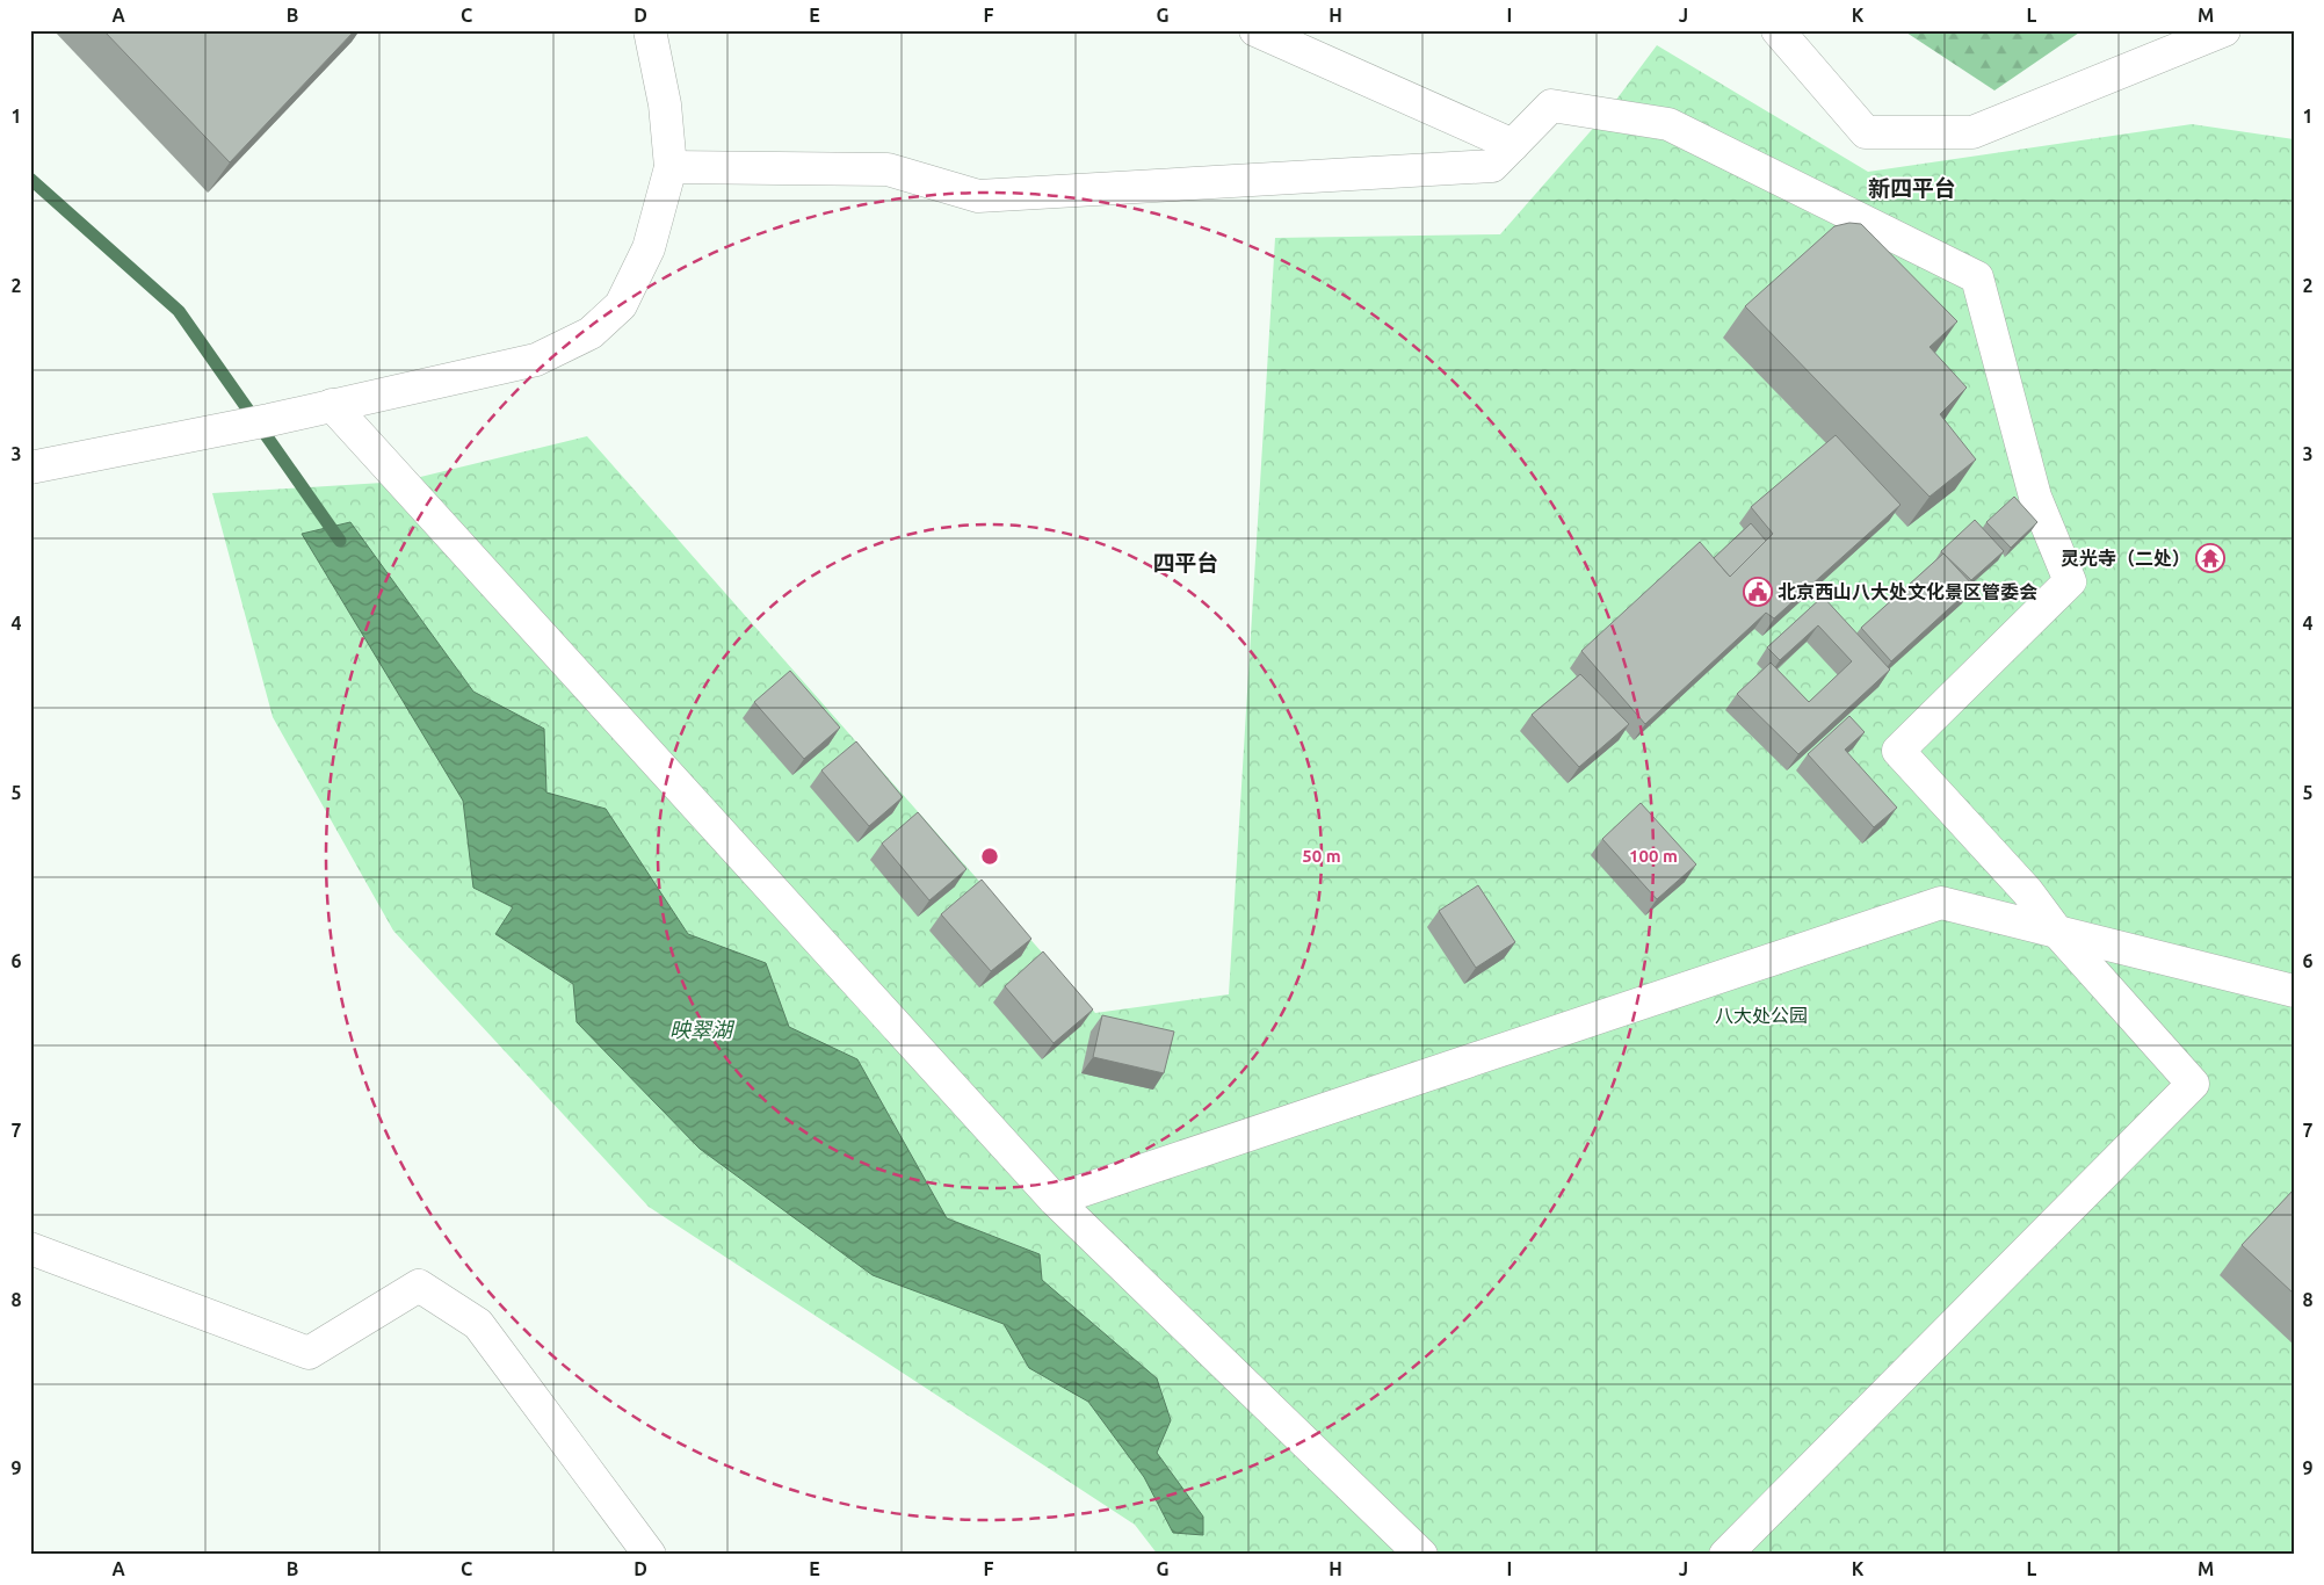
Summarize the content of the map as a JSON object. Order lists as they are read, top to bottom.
{
  "districts": ["新四平台", "四平台"],
  "water": ["映翠湖"],
  "parks": ["八大处公园"],
  "places": {
    "temple": ["灵光寺（二处）"],
    "public building": ["北京西山八大处文化景区管委会"]
  },
  "grid": {
    "columns": [
      "A",
      "B",
      "C",
      "D",
      "E",
      "F",
      "G",
      "H",
      "I",
      "J",
      "K",
      "L",
      "M"
    ],
    "rows": [
      "1",
      "2",
      "3",
      "4",
      "5",
      "6",
      "7",
      "8",
      "9"
    ]
  },
  "rings": ["50 m", "100 m"]
}
